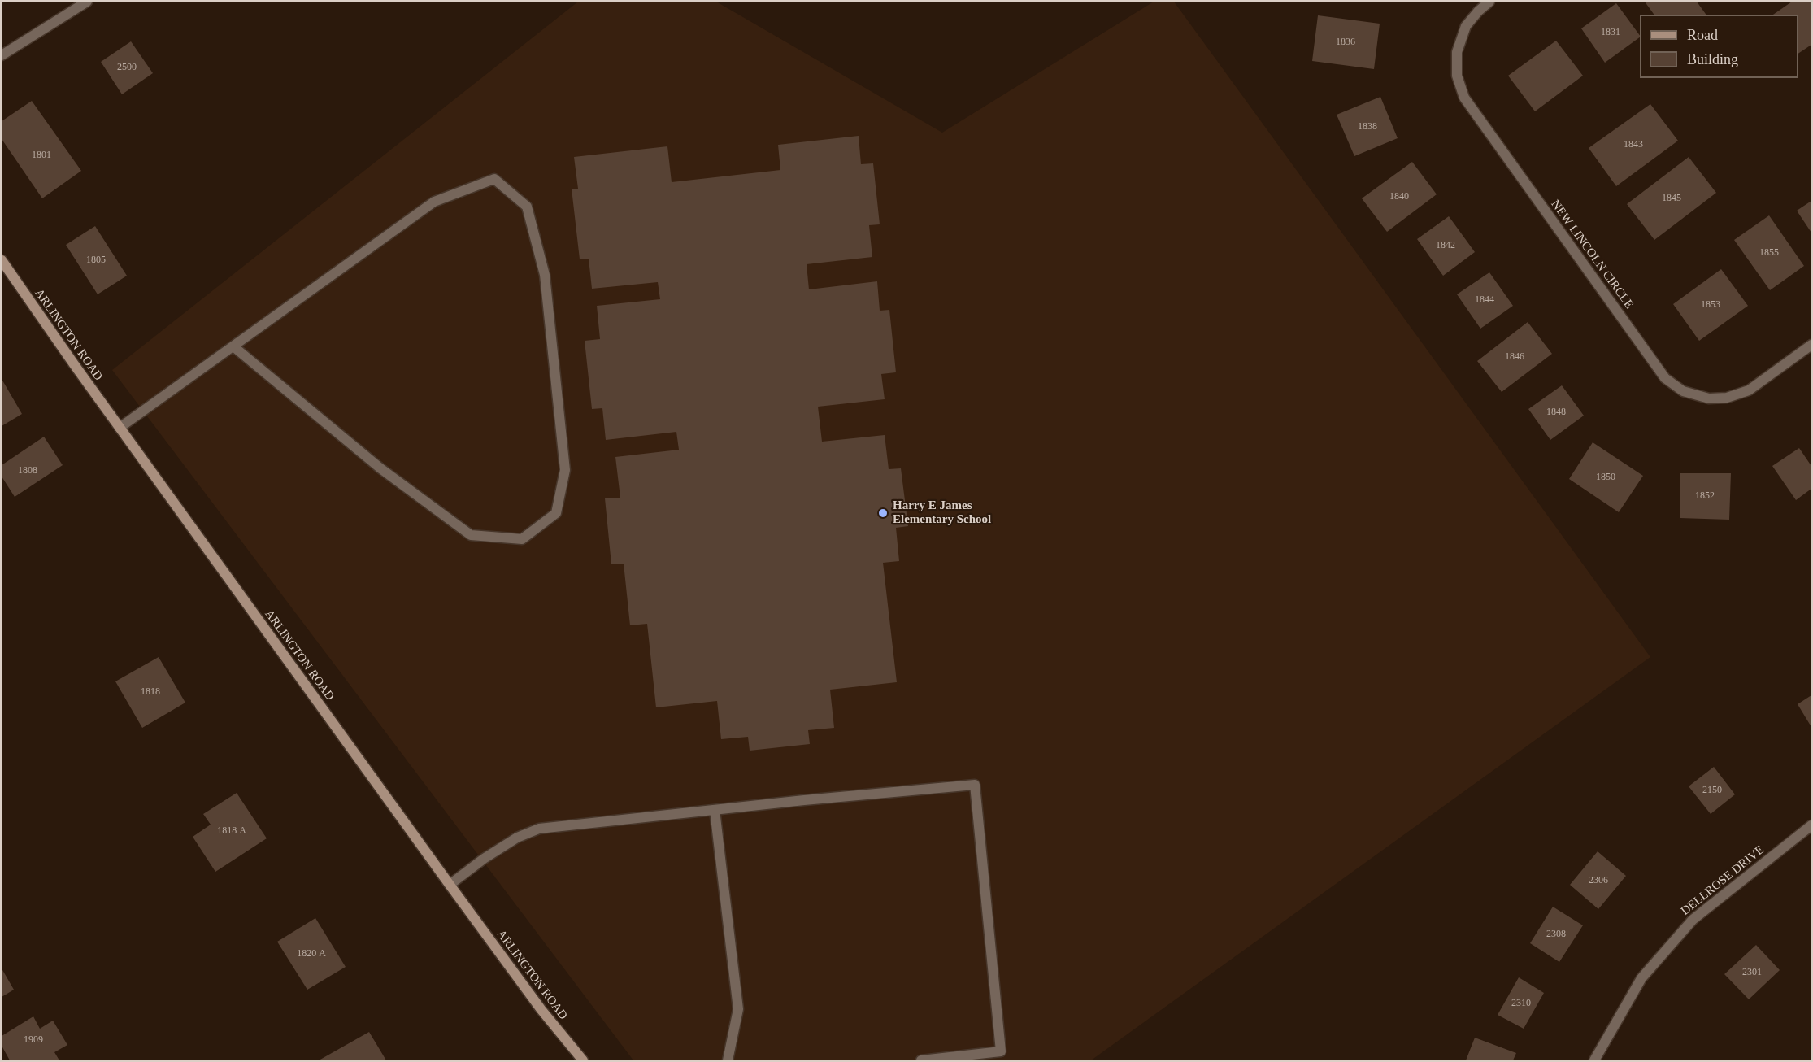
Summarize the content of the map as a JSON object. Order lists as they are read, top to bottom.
{
  "streets": {
    "main road": ["ARLINGTON ROAD"],
    "street": ["NEW LINCOLN CIRCLE", "DELLROSE DRIVE"]
  },
  "places": ["Harry E James Elementary School"],
  "house_numbers": [
    "1831",
    "1836",
    "2500",
    "1838",
    "1843",
    "1801",
    "1840",
    "1845",
    "1842",
    "1855",
    "1805",
    "1844",
    "1853",
    "1846",
    "1848",
    "1808",
    "1850",
    "1852",
    "1818",
    "2150",
    "1818 A",
    "2306",
    "2308",
    "1820 A",
    "2301",
    "2310",
    "1909"
  ],
  "legend": ["Road", "Building"]
}
